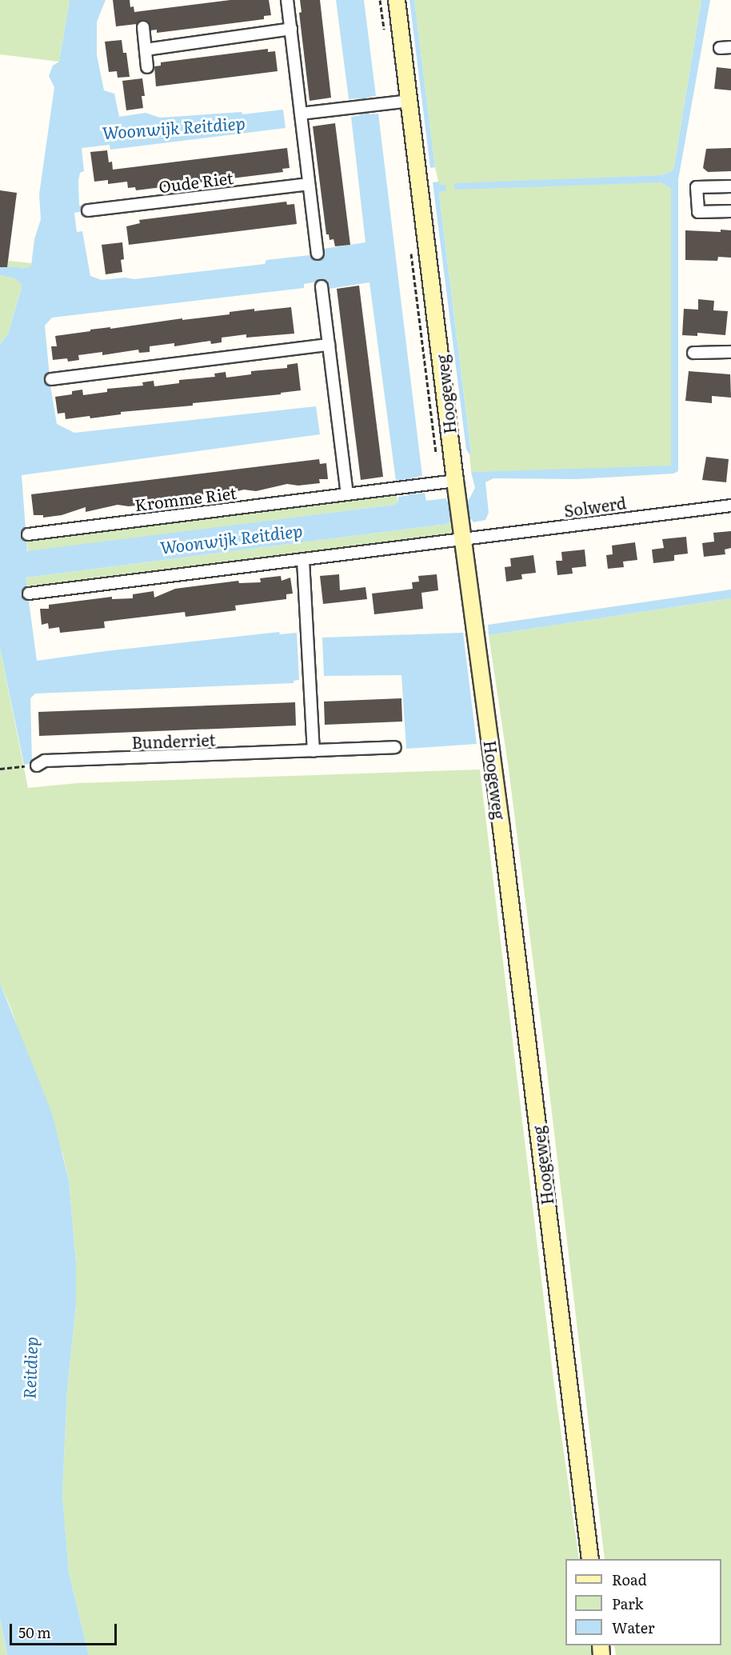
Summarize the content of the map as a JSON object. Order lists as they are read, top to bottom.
{
  "streets": {
    "street": [
      "Oude Riet",
      "Hoogeweg",
      "Kromme Riet",
      "Solwerd",
      "Bunderriet"
    ]
  },
  "crossings": [
    ["Hoogeweg", "Kromme Riet"],
    ["Hoogeweg", "Solwerd"]
  ],
  "water": ["Woonwijk Reitdiep", "Reitdiep"],
  "legend": ["Road", "Park", "Water"],
  "scale_bar": "50 m"
}
